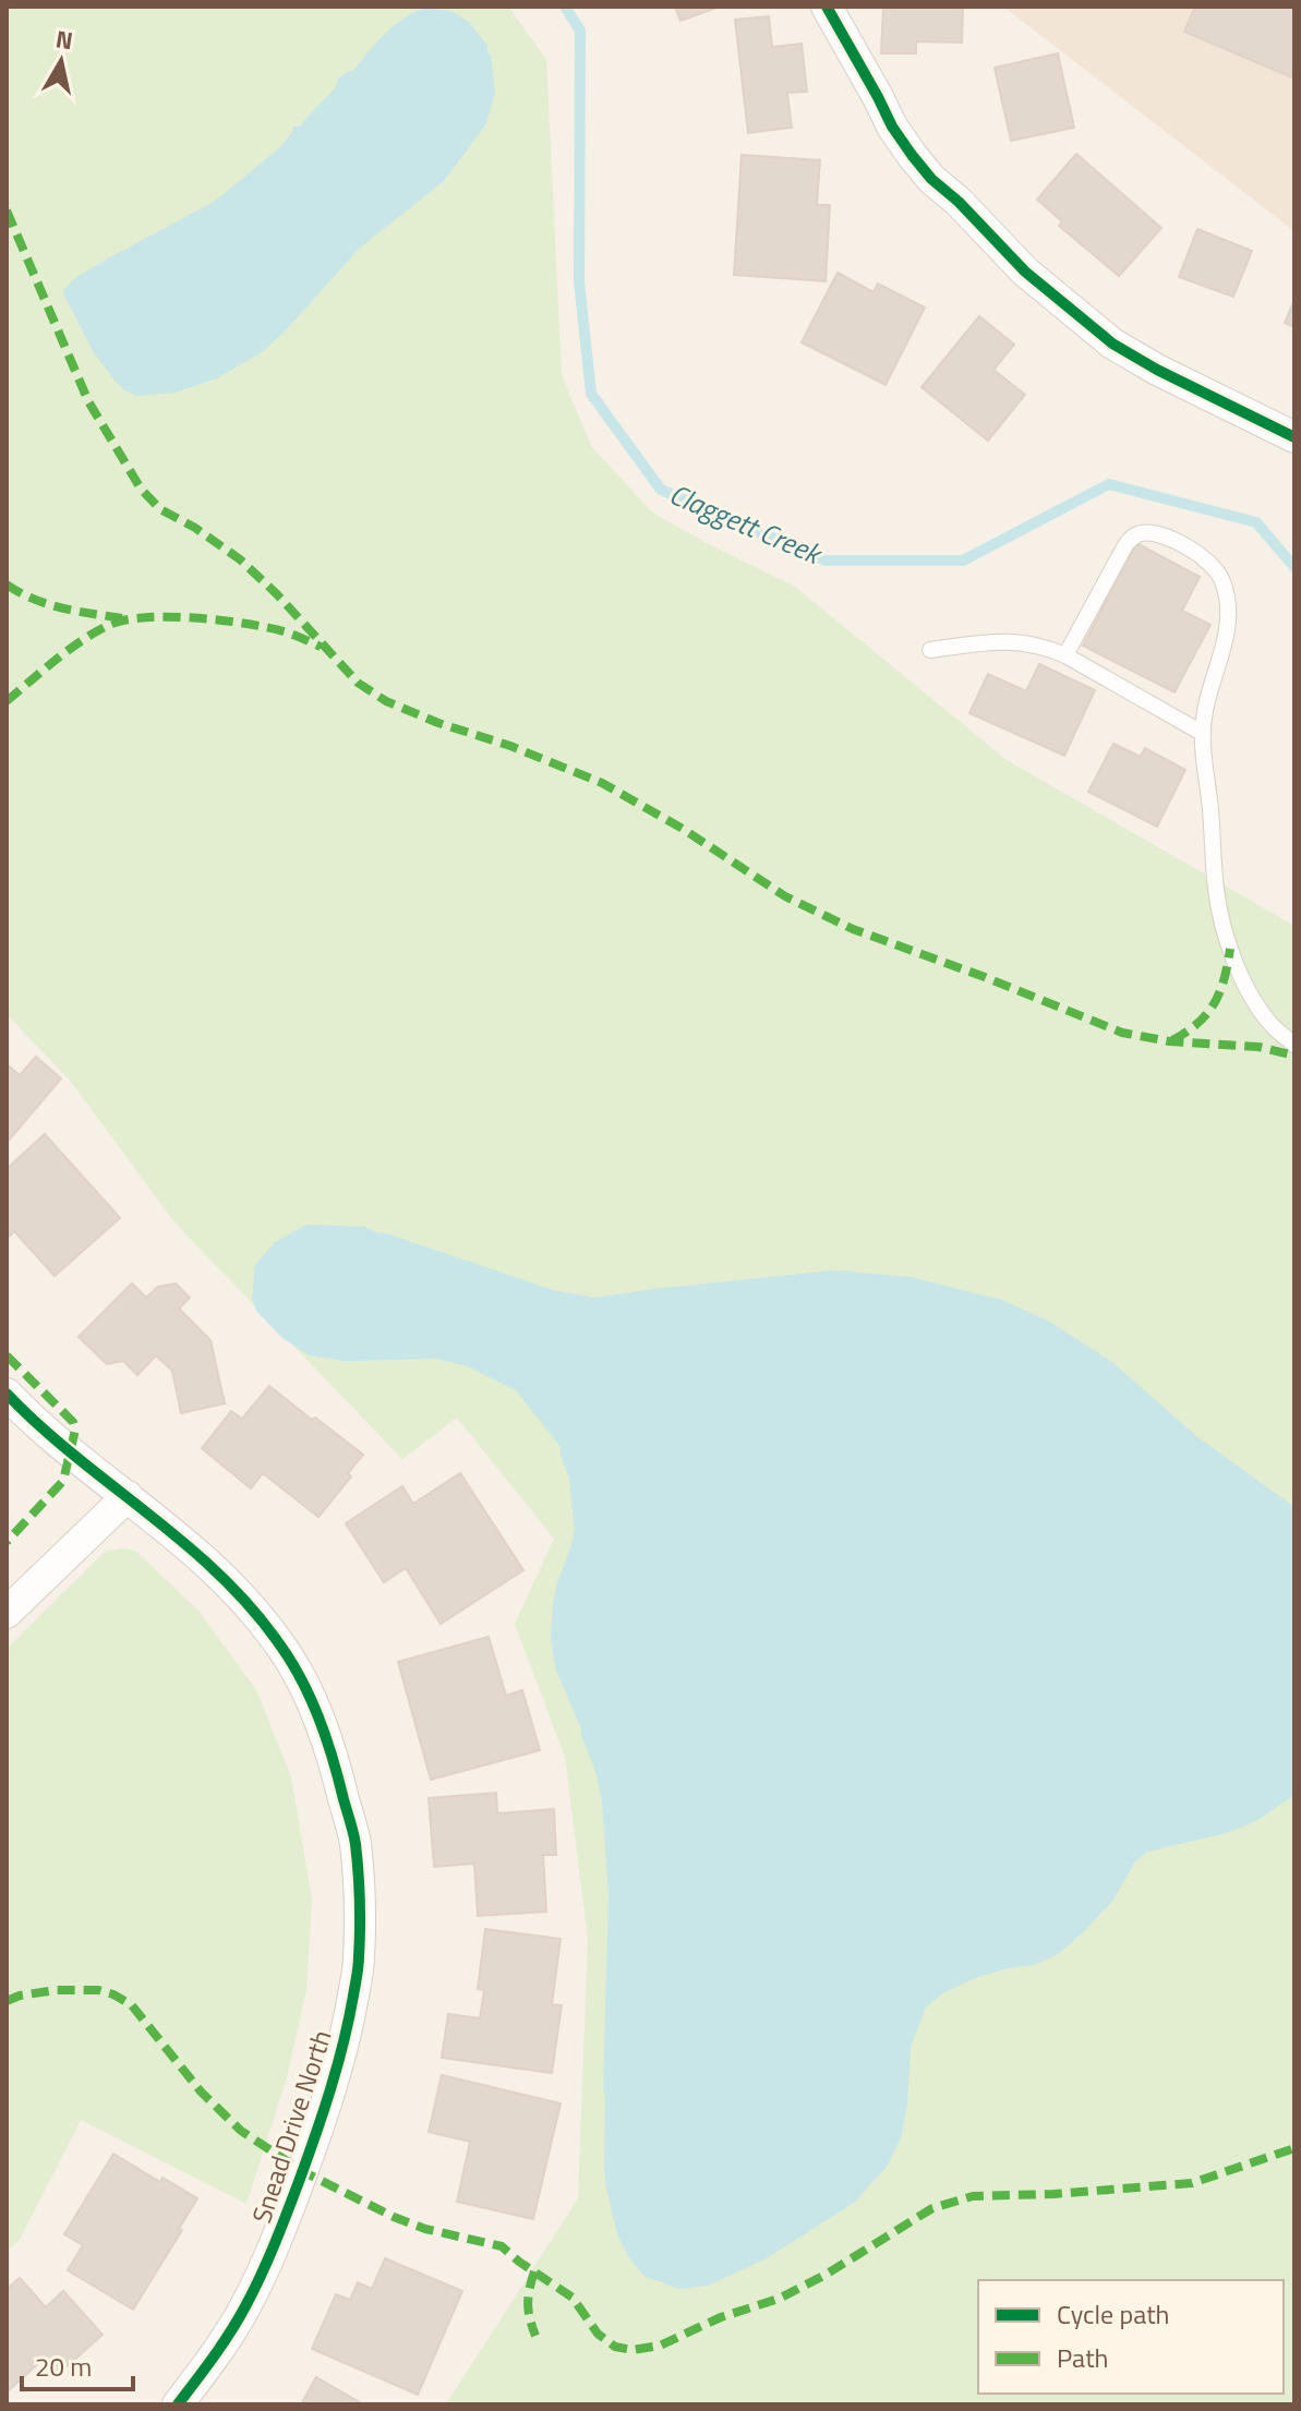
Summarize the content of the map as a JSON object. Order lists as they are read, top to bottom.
{
  "streets": {
    "street": ["Snead Drive North"]
  },
  "water": ["Claggett Creek"],
  "legend": ["Cycle path", "Path"],
  "scale_bar": "20 m",
  "north": "top"
}
